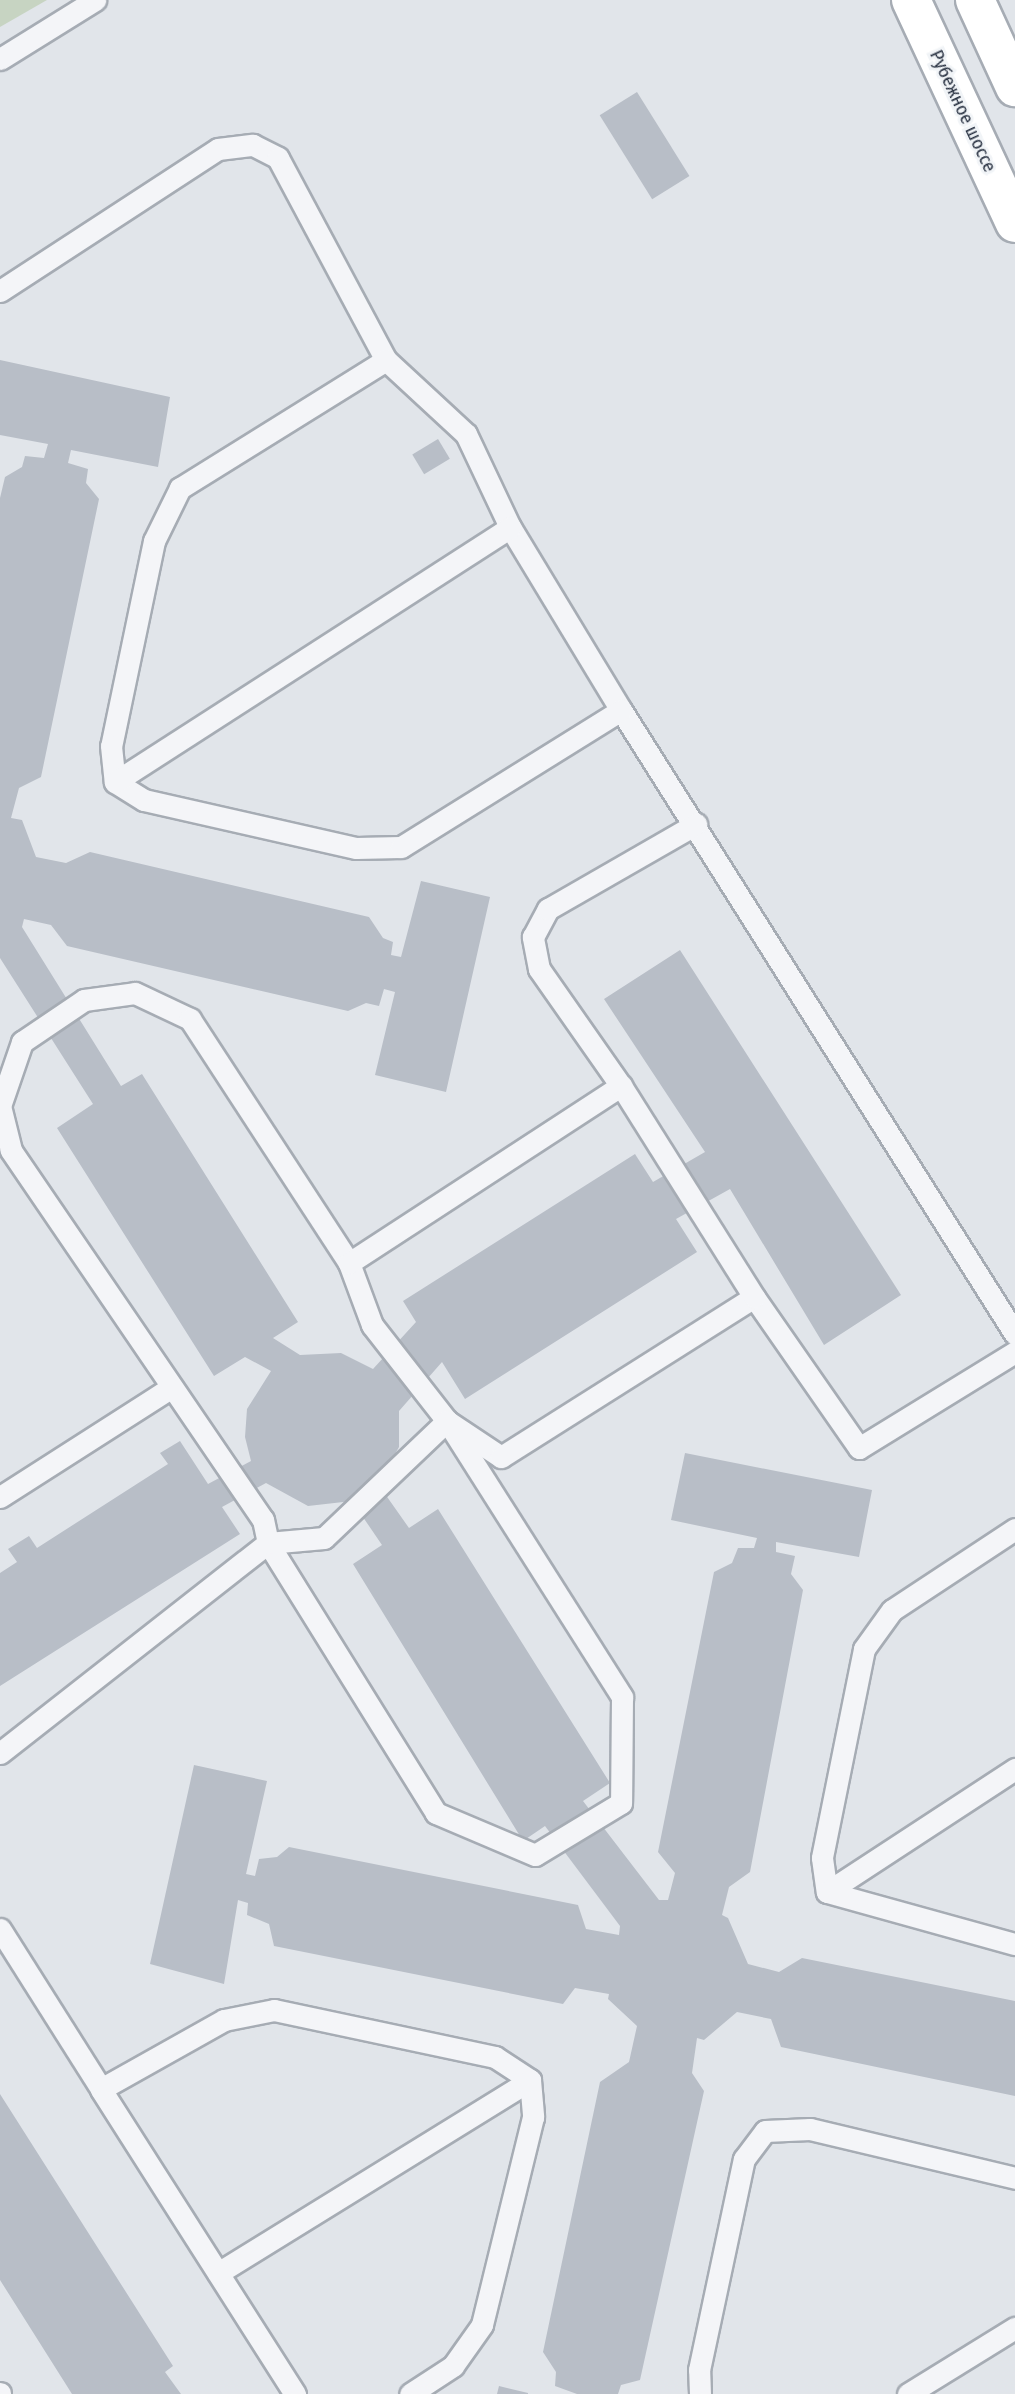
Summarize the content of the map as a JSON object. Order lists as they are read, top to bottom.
{
  "streets": {
    "main road": ["Рубежное шоссе"]
  }
}
